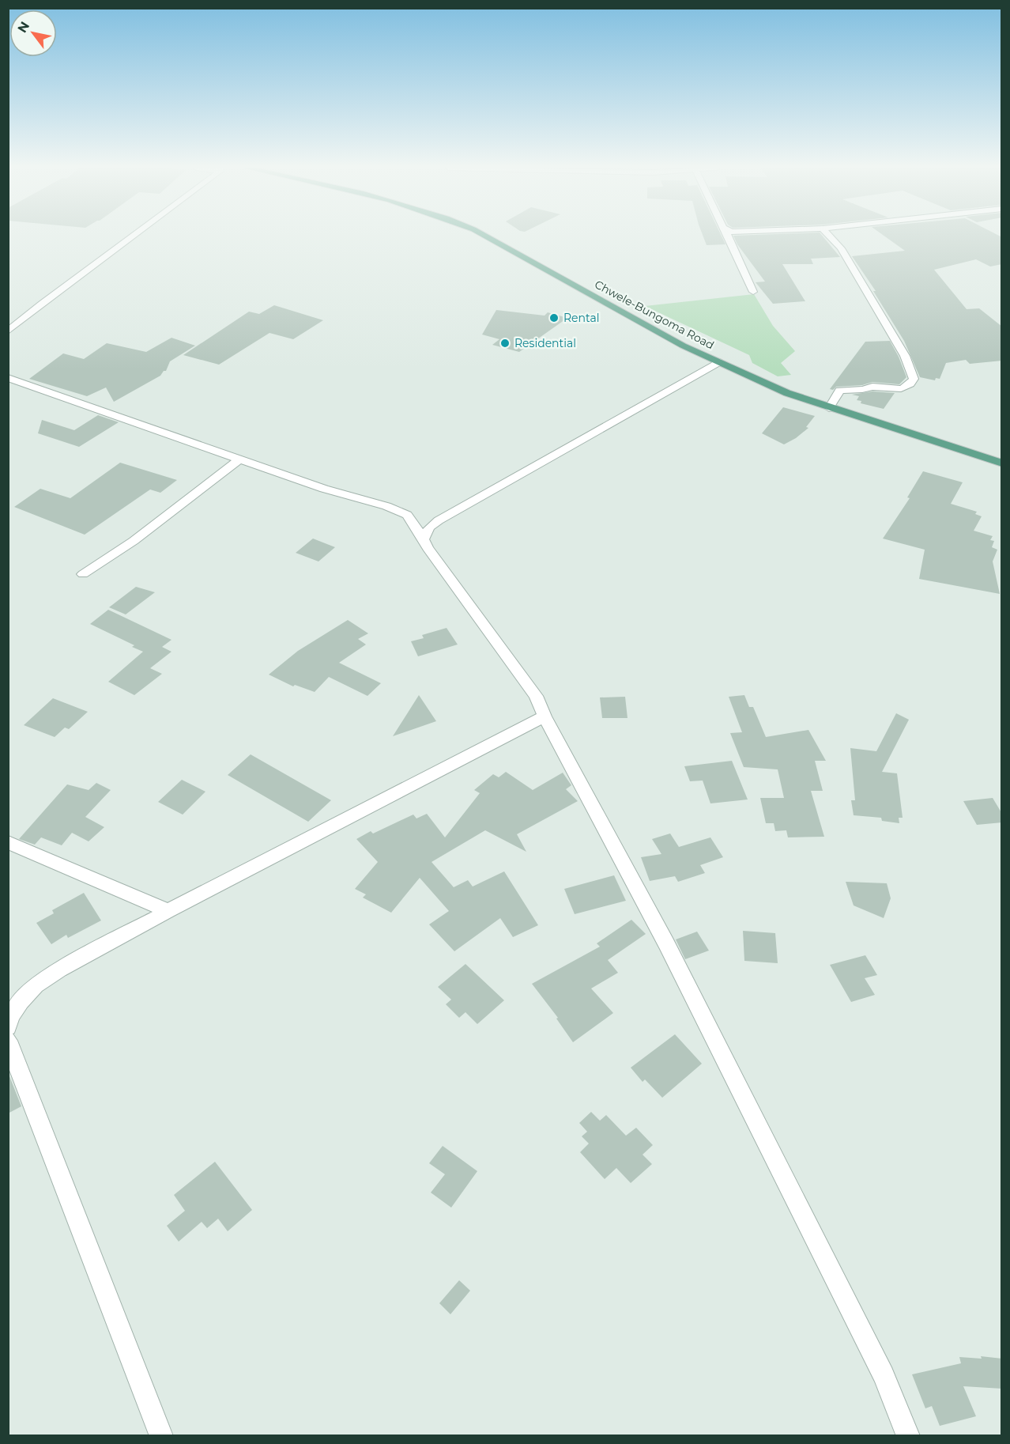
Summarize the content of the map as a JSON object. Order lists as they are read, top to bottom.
{
  "streets": {
    "main road": ["Chwele-Bungoma Road"]
  },
  "places": ["Rental", "Residential"],
  "north": "top left"
}
